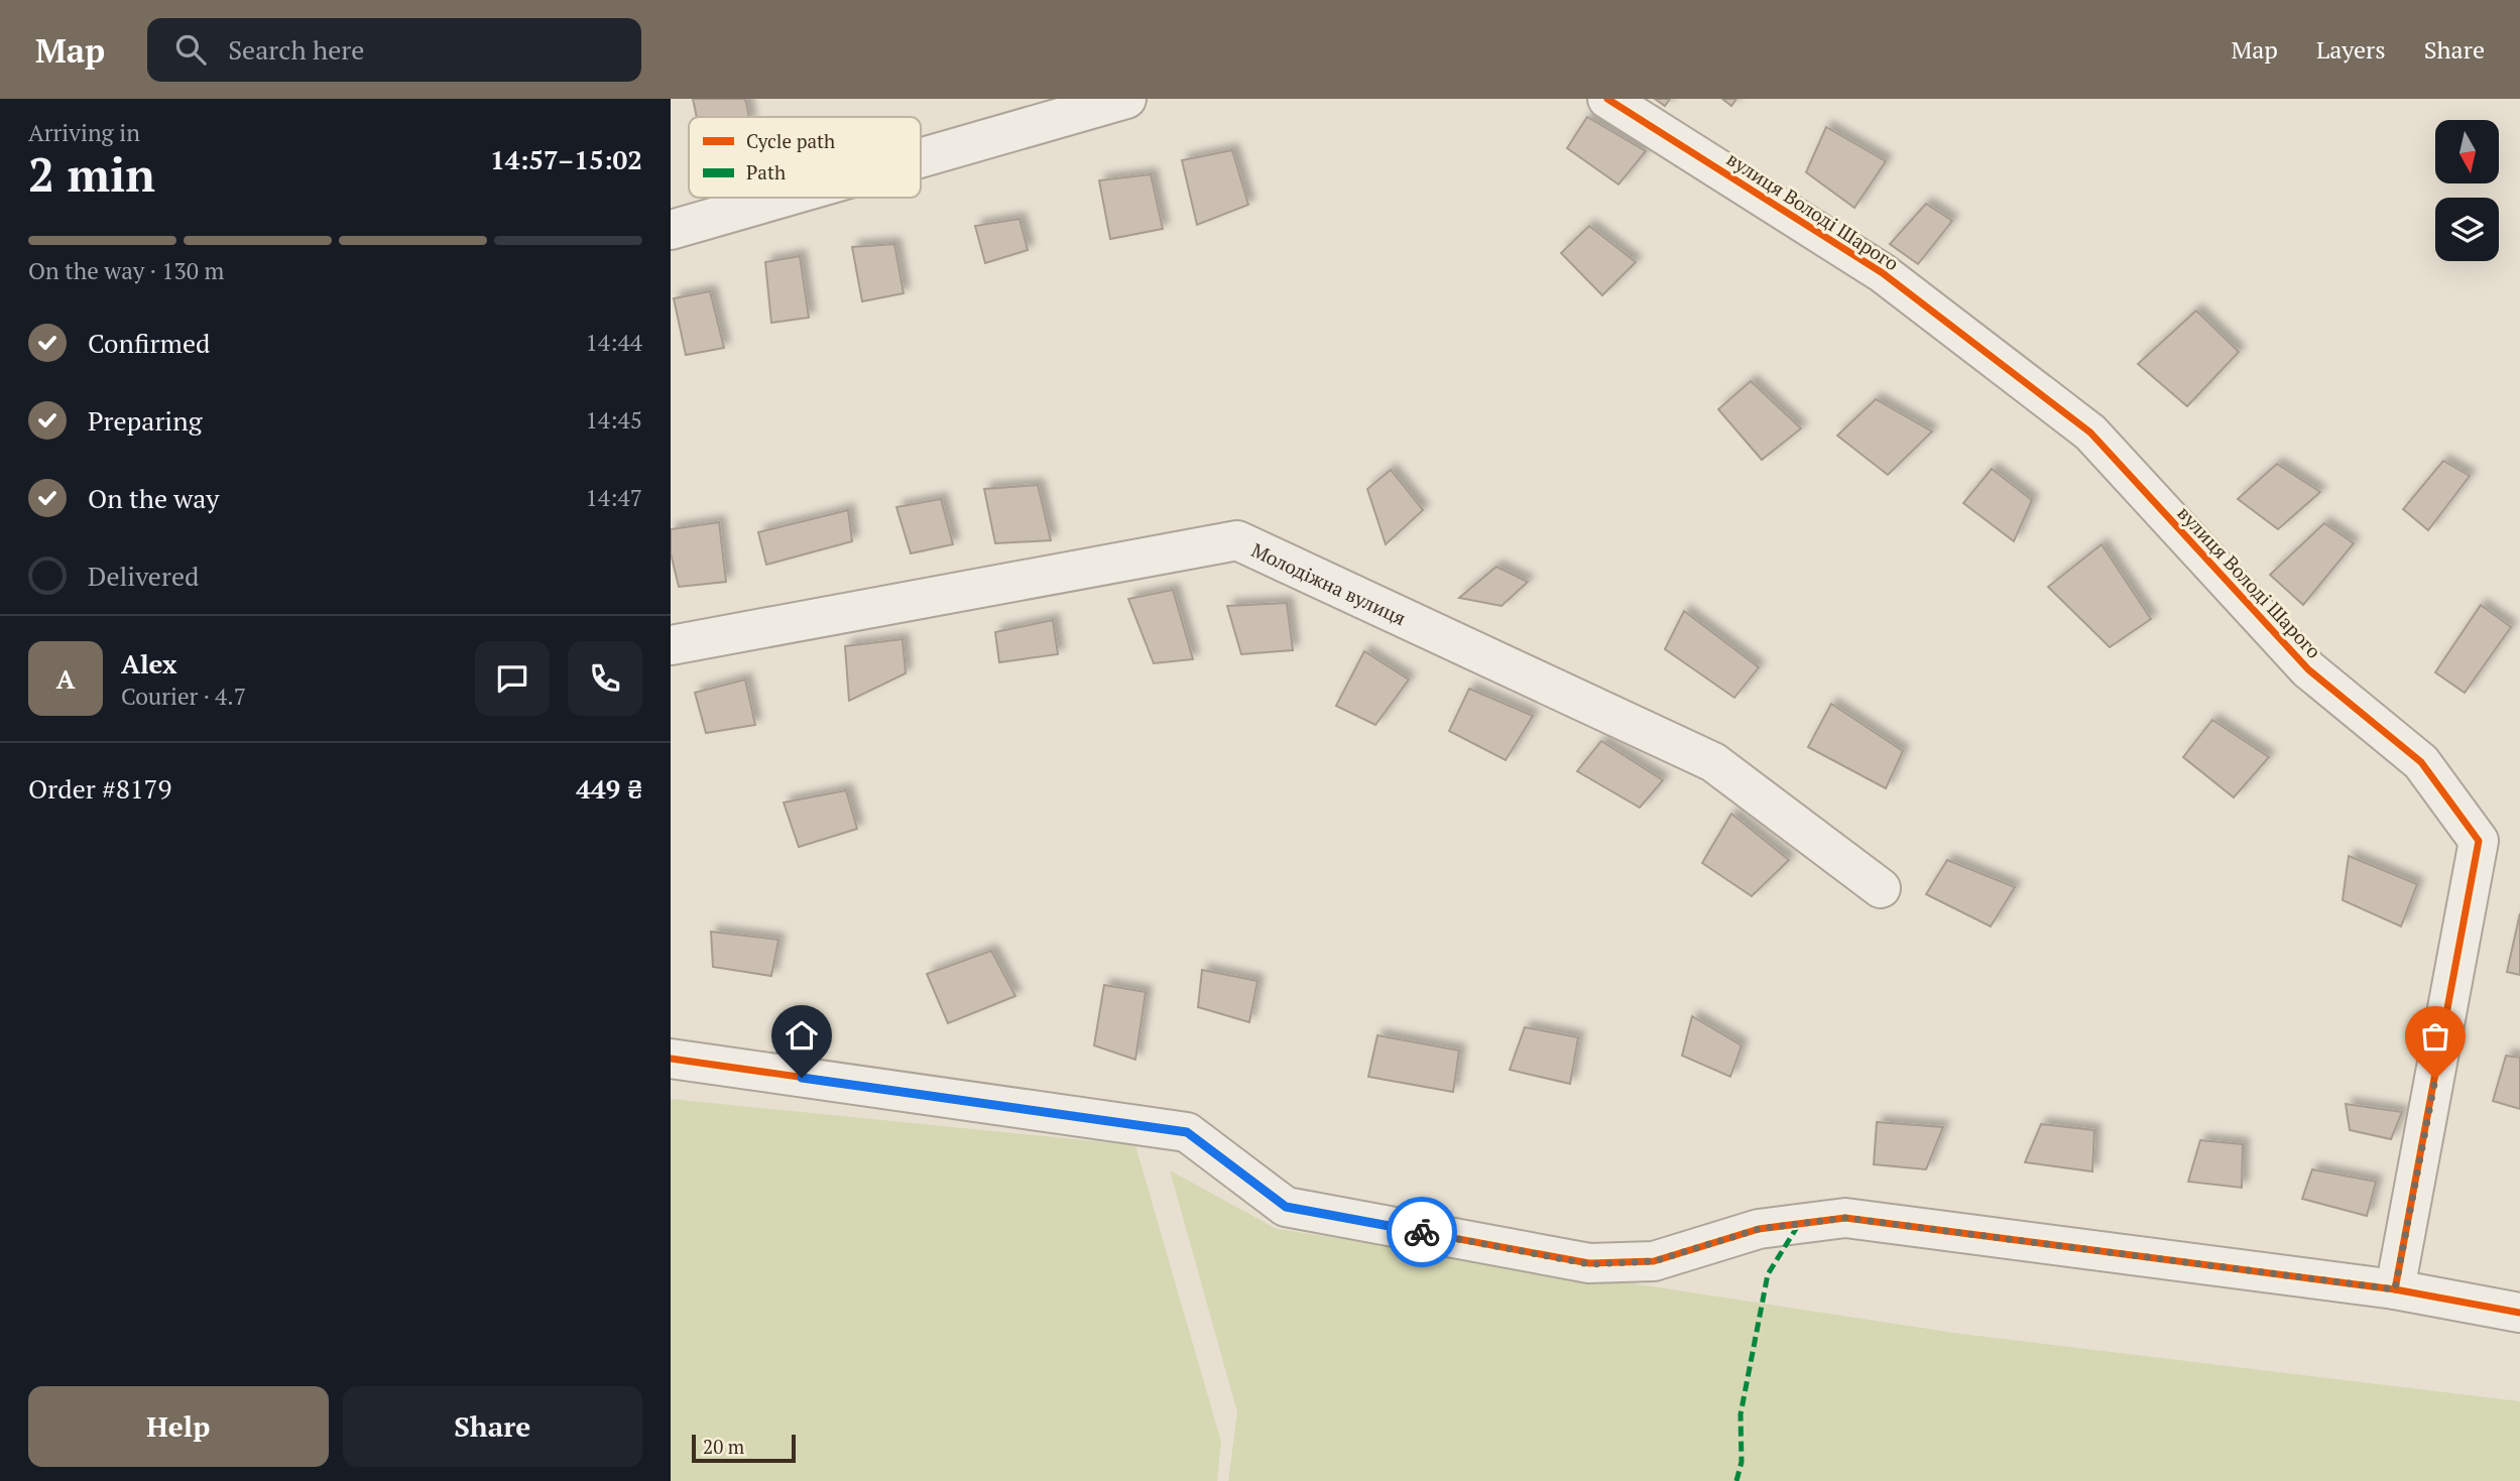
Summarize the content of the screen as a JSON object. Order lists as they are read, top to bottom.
{
  "streets": {
    "street": ["вулиця Володі Шарого", "Молодіжна вулиця"]
  },
  "legend": ["Cycle path", "Path"],
  "scale_bar": "20 m",
  "north": "bottom",
  "page": {
    "header": "Map",
    "search": "Search here",
    "nav": ["Map", "Layers", "Share"],
    "heading": ["2 min", "Arriving in", "14:57–15:02"],
    "panel": [
      "Alex",
      "Courier · 4.7",
      "Order #8179",
      "449 ₴"
    ],
    "bar": "On the way · 130 m",
    "list": [
      ["Confirmed", "14:44"],
      ["Preparing", "14:45"],
      ["On the way", "14:47"],
      "Delivered"
    ],
    "round": "A",
    "buttons": ["Help", "Share"],
    "scale": "20 m"
  }
}
